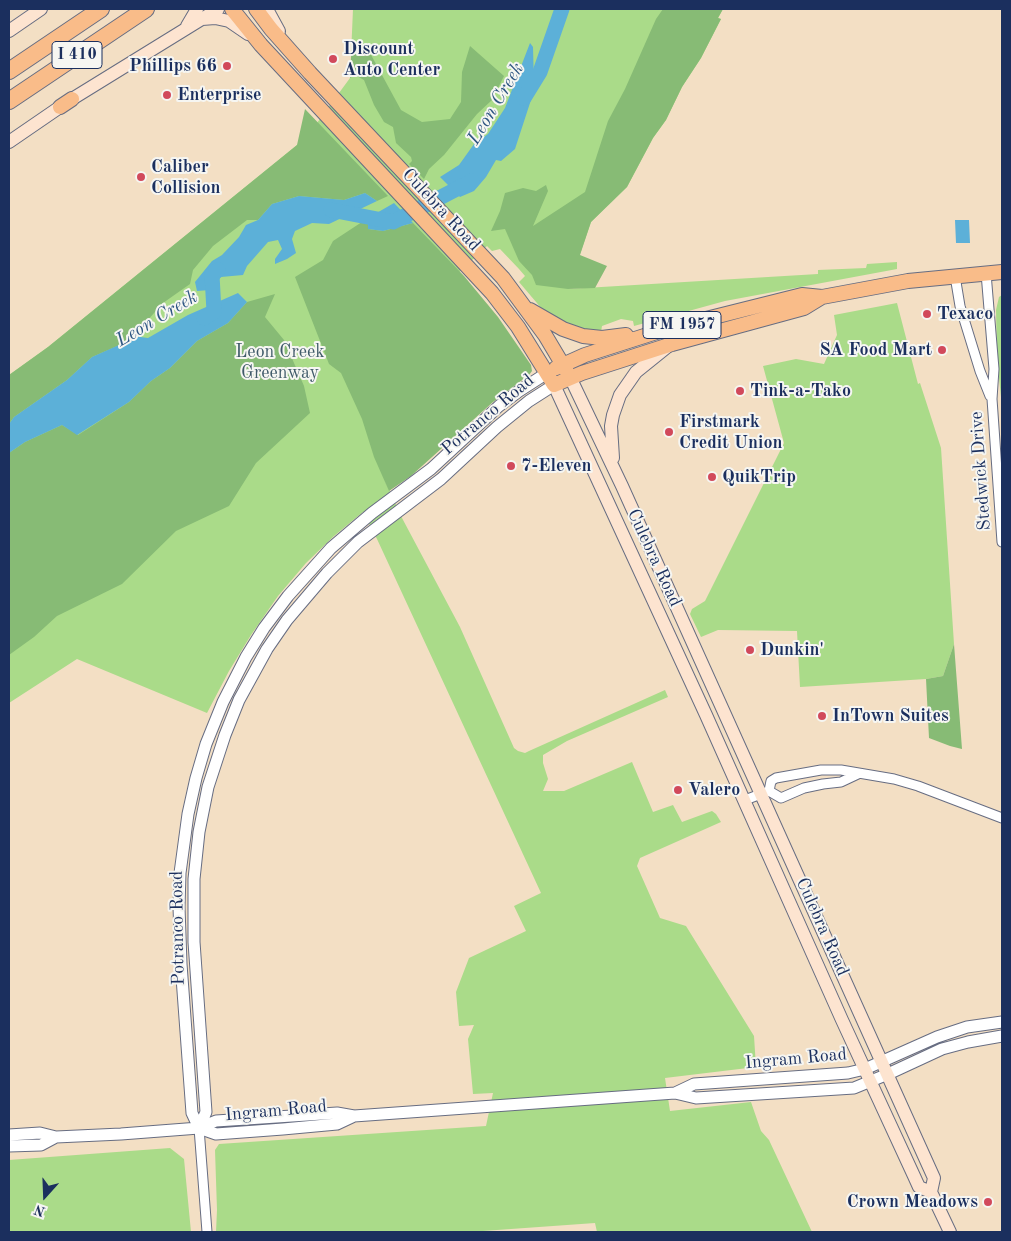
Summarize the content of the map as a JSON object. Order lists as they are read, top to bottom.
{
  "streets": {
    "highway": ["I 410"],
    "main road": ["Culebra Road", "FM 1957", "Potranco Road"],
    "street": ["Stedwick Drive", "Ingram Road"]
  },
  "crossings": [
    ["Culebra Road", "Potranco Road"],
    ["Culebra Road", "Ingram Road"],
    ["FM 1957", "Potranco Road"],
    ["FM 1957", "Stedwick Drive"],
    ["Potranco Road", "Ingram Road"]
  ],
  "water": ["Leon Creek"],
  "parks": ["Leon Creek Greenway"],
  "places": [
    "Discount Auto Center",
    "Phillips 66",
    "Enterprise",
    "Caliber Collision",
    "Texaco",
    "SA Food Mart",
    "Tink-a-Tako",
    "Firstmark Credit Union",
    "7-Eleven",
    "QuikTrip",
    "Dunkin'",
    "InTown Suites",
    "Valero",
    "Crown Meadows"
  ],
  "north": "bottom"
}
